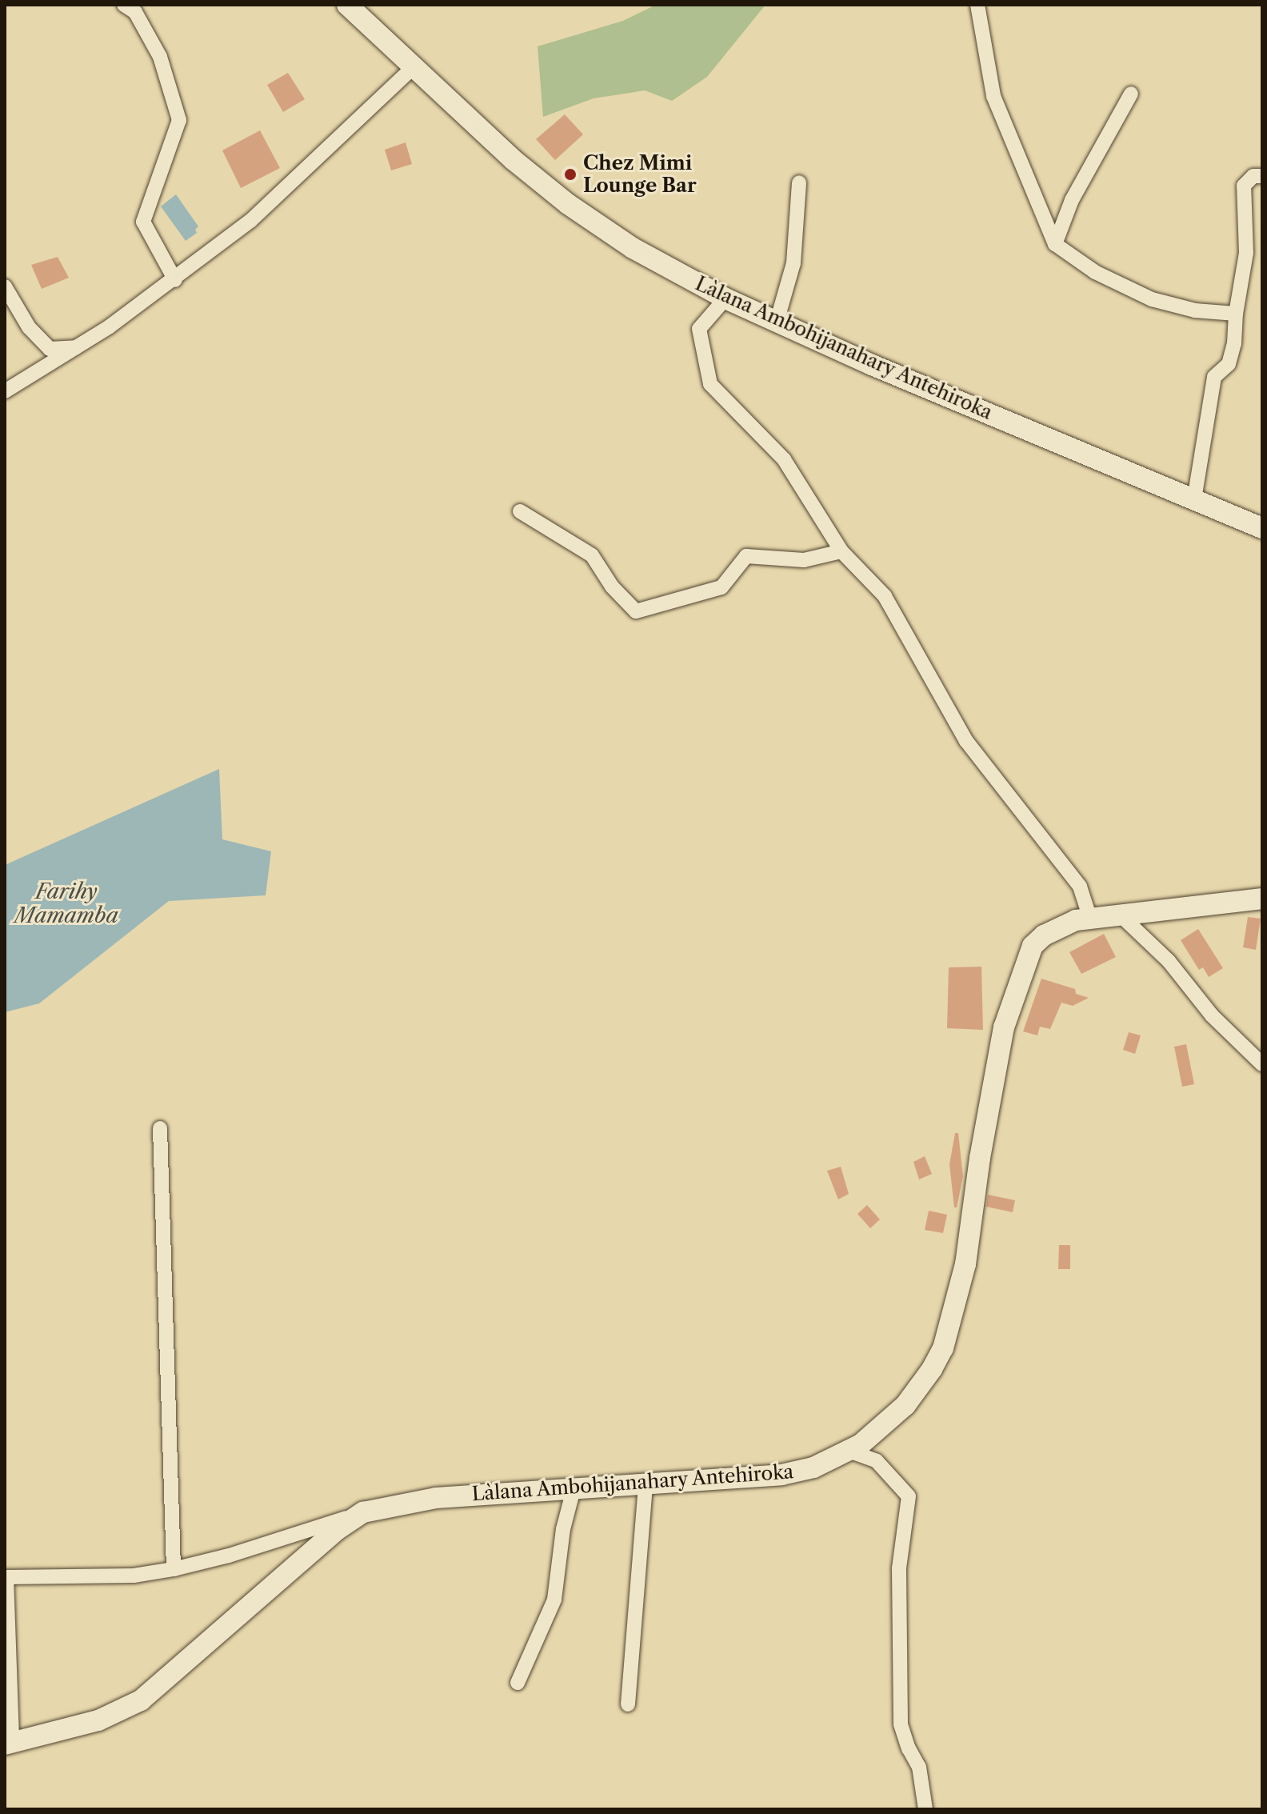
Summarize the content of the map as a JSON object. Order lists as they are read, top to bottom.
{
  "streets": {
    "street": ["Làlana Ambohijanahary Antehiroka"]
  },
  "water": ["Farihy Mamamba"],
  "places": ["Chez Mimi Lounge Bar"]
}
